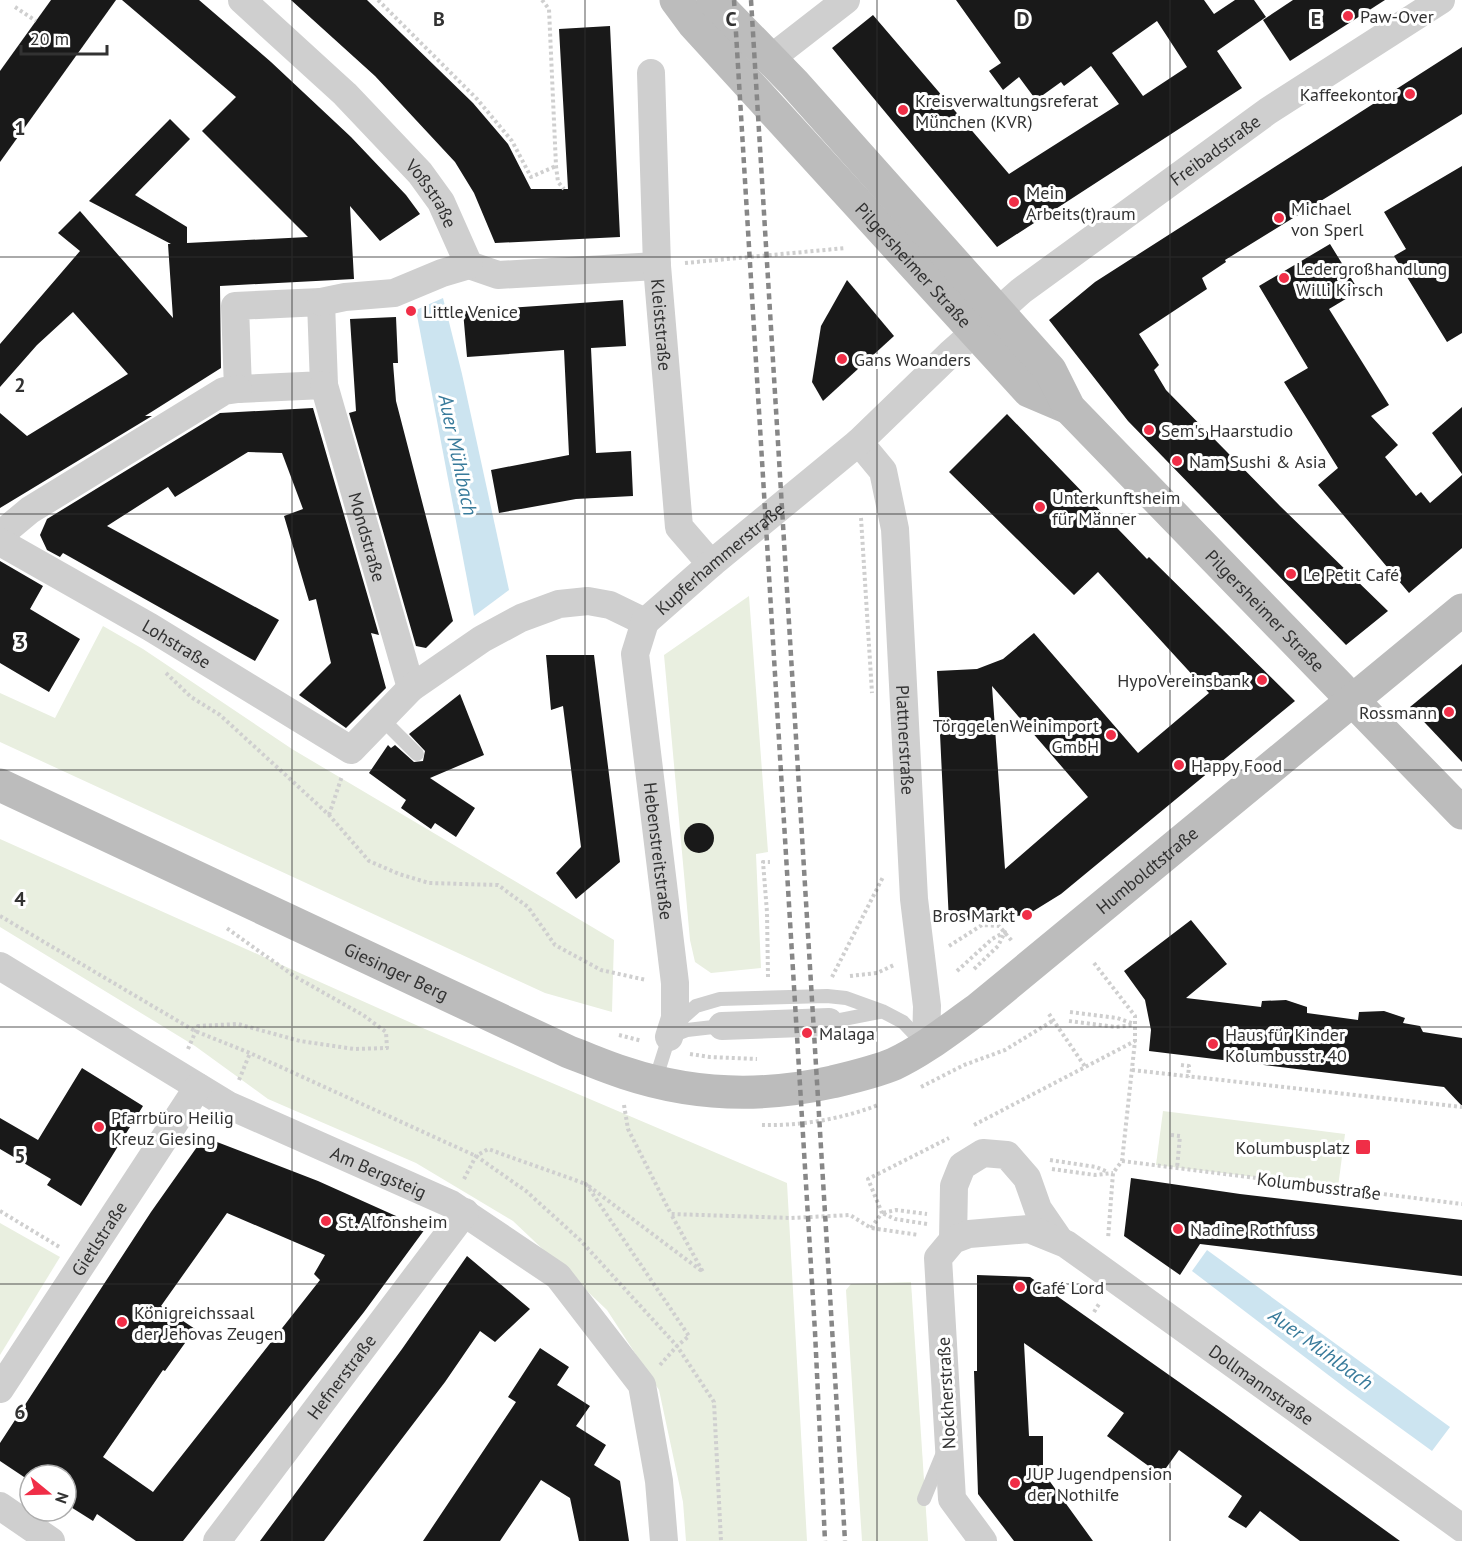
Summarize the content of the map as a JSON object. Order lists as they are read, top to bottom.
{
  "streets": {
    "main road": ["Pilgersheimer Straße", "Humboldtstraße", "Giesinger Berg"],
    "street": [
      "Freibadstraße",
      "Voßstraße",
      "Kleiststraße",
      "Mondstraße",
      "Kupferhammerstraße",
      "Lohstraße",
      "Plattnerstraße",
      "Hebenstreitstraße",
      "Am Bergsteig",
      "Gietlstraße",
      "Hefnerstraße",
      "Dollmannstraße",
      "Nockherstraße"
    ],
    "path": ["Kolumbusstraße"]
  },
  "crossings": [
    ["Freibadstraße", "Pilgersheimer Straße"],
    ["Freibadstraße", "Kupferhammerstraße"],
    ["Pilgersheimer Straße", "Kupferhammerstraße"],
    ["Pilgersheimer Straße", "Humboldtstraße"],
    ["Kleiststraße", "Kupferhammerstraße"],
    ["Mondstraße", "Kupferhammerstraße"],
    ["Kupferhammerstraße", "Lohstraße"],
    ["Kupferhammerstraße", "Plattnerstraße"],
    ["Kupferhammerstraße", "Hebenstreitstraße"],
    ["Plattnerstraße", "Humboldtstraße"],
    ["Hebenstreitstraße", "Giesinger Berg"],
    ["Humboldtstraße", "Giesinger Berg"],
    ["Am Bergsteig", "Gietlstraße"],
    ["Am Bergsteig", "Hefnerstraße"],
    ["Dollmannstraße", "Nockherstraße"]
  ],
  "water": ["Auer Mühlbach"],
  "places": {
    "other": [
      "Paw-Over",
      "Kaffeekontor",
      "Kreisverwaltungsreferat München (KVR)",
      "Mein Arbeits(t)raum",
      "Michael von Sperl",
      "Ledergroßhandlung Willi Kirsch",
      "Little Venice",
      "Gans Woanders",
      "Sem's Haarstudio",
      "Nam Sushi & Asia",
      "Unterkunftsheim für Männer",
      "Le Petit Café",
      "HypoVereinsbank",
      "Rossmann",
      "TörggelenWeinimport GmbH",
      "Happy Food",
      "Bros Markt",
      "Malaga",
      "Haus für Kinder Kolumbusstr. 40",
      "Pfarrbüro Heilig Kreuz Giesing",
      "St. Alfonsheim",
      "Nadine Rothfuss",
      "Café Lord",
      "Königreichssaal der Jehovas Zeugen",
      "JUP Jugendpension der Nothilfe"
    ],
    "transit": ["Kolumbusplatz"]
  },
  "scale_bar": "20 m",
  "north": "right",
  "grid": {
    "columns": [
      "B",
      "C",
      "D",
      "E"
    ],
    "rows": [
      "1",
      "2",
      "3",
      "4",
      "5",
      "6"
    ]
  }
}
